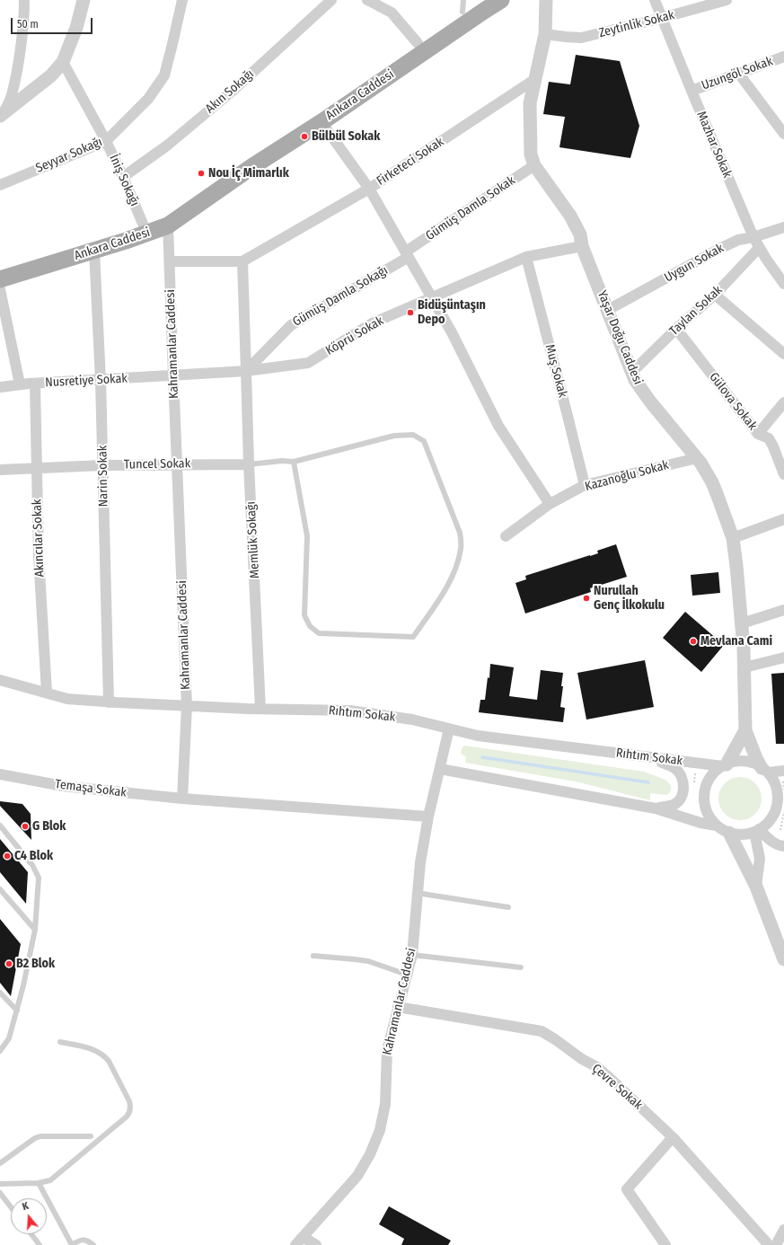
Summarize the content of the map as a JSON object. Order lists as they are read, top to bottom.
{
  "streets": {
    "main road": ["Ankara Caddesi"],
    "street": [
      "Zeytinlik Sokak",
      "Uzungöl Sokak",
      "Akın Sokağı",
      "Mazhar Sokak",
      "Seyyar Sokağı",
      "Firketeci Sokak",
      "İniş Sokağı",
      "Gümüş Damla Sokak",
      "Uygun Sokak",
      "Gümüş Damla Sokağı",
      "Taylan Sokak",
      "Köprü Sokak",
      "Yaşar Doğu Caddesi",
      "Kahramanlar Caddesi",
      "Muş Sokak",
      "Nusretiye Sokak",
      "Gülova Sokak",
      "Tuncel Sokak",
      "Narin Sokak",
      "Kazanoğlu Sokak",
      "Akıncılar Sokak",
      "Memlük Sokağı",
      "Rıhtım Sokak",
      "Temaşa Sokak",
      "Çevre Sokak"
    ]
  },
  "crossings": [
    ["Zeytinlik Sokak", "Mazhar Sokak"],
    ["Zeytinlik Sokak", "Yaşar Doğu Caddesi"],
    ["Uzungöl Sokak", "Mazhar Sokak"],
    ["Akın Sokağı", "İniş Sokağı"],
    ["Ankara Caddesi", "İniş Sokağı"],
    ["Ankara Caddesi", "Kahramanlar Caddesi"],
    ["Ankara Caddesi", "Narin Sokak"],
    ["Mazhar Sokak", "Uygun Sokak"],
    ["Mazhar Sokak", "Taylan Sokak"],
    ["Seyyar Sokağı", "İniş Sokağı"],
    ["Firketeci Sokak", "Gümüş Damla Sokak"],
    ["Firketeci Sokak", "Gümüş Damla Sokağı"],
    ["Firketeci Sokak", "Köprü Sokak"],
    ["Firketeci Sokak", "Yaşar Doğu Caddesi"],
    ["Firketeci Sokak", "Kazanoğlu Sokak"],
    ["Gümüş Damla Sokak", "Gümüş Damla Sokağı"],
    ["Gümüş Damla Sokak", "Yaşar Doğu Caddesi"],
    ["Uygun Sokak", "Yaşar Doğu Caddesi"],
    ["Gümüş Damla Sokağı", "Köprü Sokak"],
    ["Gümüş Damla Sokağı", "Memlük Sokağı"],
    ["Taylan Sokak", "Yaşar Doğu Caddesi"],
    ["Taylan Sokak", "Gülova Sokak"],
    ["Köprü Sokak", "Yaşar Doğu Caddesi"],
    ["Köprü Sokak", "Kahramanlar Caddesi"],
    ["Köprü Sokak", "Muş Sokak"],
    ["Köprü Sokak", "Nusretiye Sokak"],
    ["Köprü Sokak", "Memlük Sokağı"],
    ["Yaşar Doğu Caddesi", "Kazanoğlu Sokak"],
    ["Kahramanlar Caddesi", "Nusretiye Sokak"],
    ["Kahramanlar Caddesi", "Tuncel Sokak"],
    ["Kahramanlar Caddesi", "Rıhtım Sokak"],
    ["Kahramanlar Caddesi", "Temaşa Sokak"],
    ["Kahramanlar Caddesi", "Çevre Sokak"],
    ["Muş Sokak", "Kazanoğlu Sokak"],
    ["Nusretiye Sokak", "Narin Sokak"],
    ["Nusretiye Sokak", "Akıncılar Sokak"],
    ["Tuncel Sokak", "Narin Sokak"],
    ["Tuncel Sokak", "Akıncılar Sokak"],
    ["Tuncel Sokak", "Memlük Sokağı"],
    ["Narin Sokak", "Rıhtım Sokak"],
    ["Akıncılar Sokak", "Rıhtım Sokak"],
    ["Memlük Sokağı", "Rıhtım Sokak"]
  ],
  "places": [
    "Bülbül Sokak",
    "Nou İç Mimarlık",
    "Bidüşüntaşın Depo",
    "Nurullah Genç İlkokulu",
    "Mevlana Cami",
    "G Blok",
    "C4 Blok",
    "B2 Blok"
  ],
  "scale_bar": "50 m",
  "north": "top"
}
